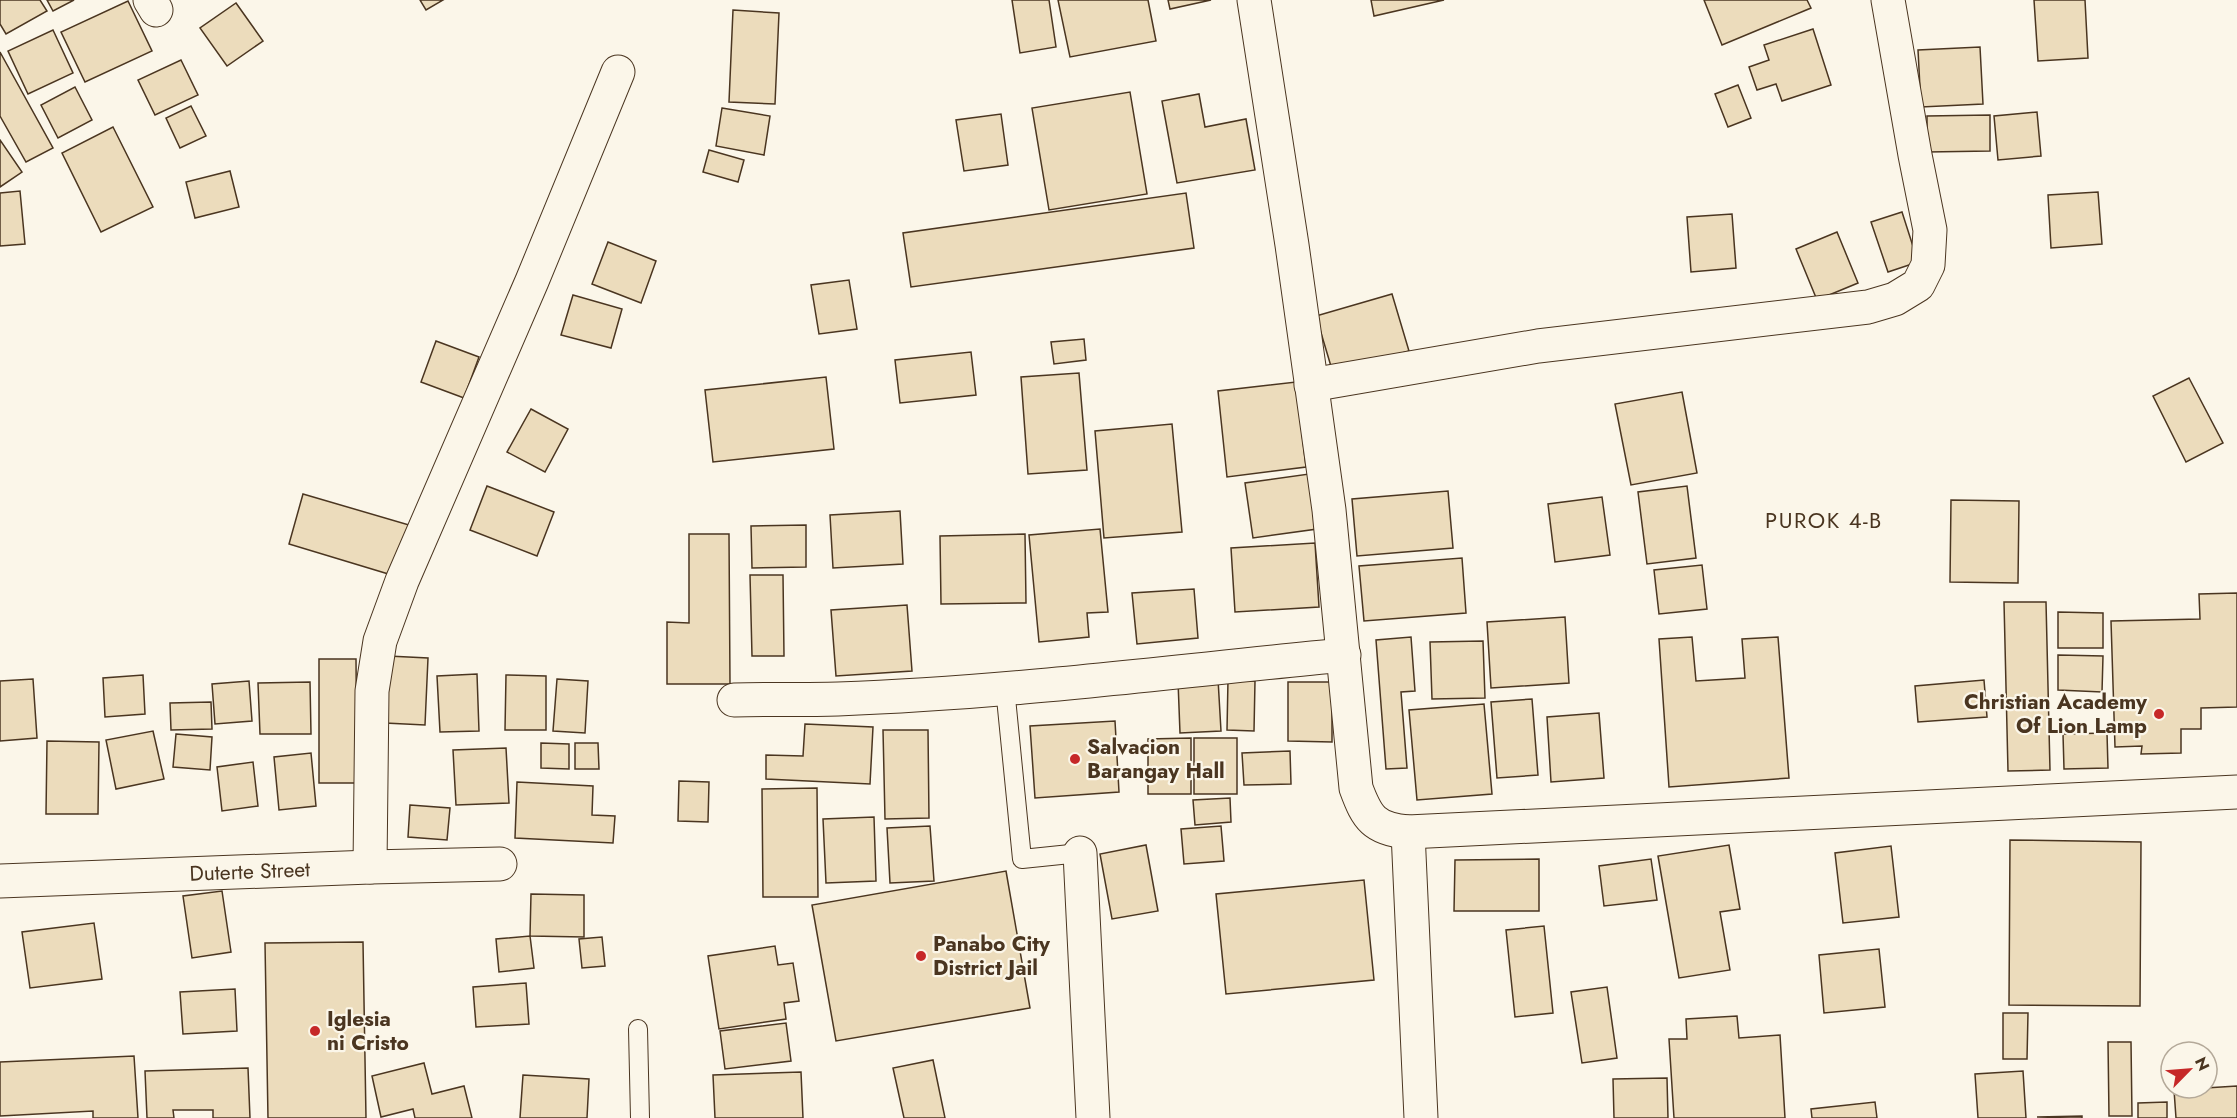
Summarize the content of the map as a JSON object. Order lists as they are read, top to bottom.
{
  "streets": {
    "street": ["Duterte Street"]
  },
  "districts": ["PUROK 4-B"],
  "places": [
    "Christian Academy Of Lion Lamp",
    "Salvacion Barangay Hall",
    "Panabo City District Jail",
    "Iglesia ni Cristo"
  ],
  "north": "top right"
}
